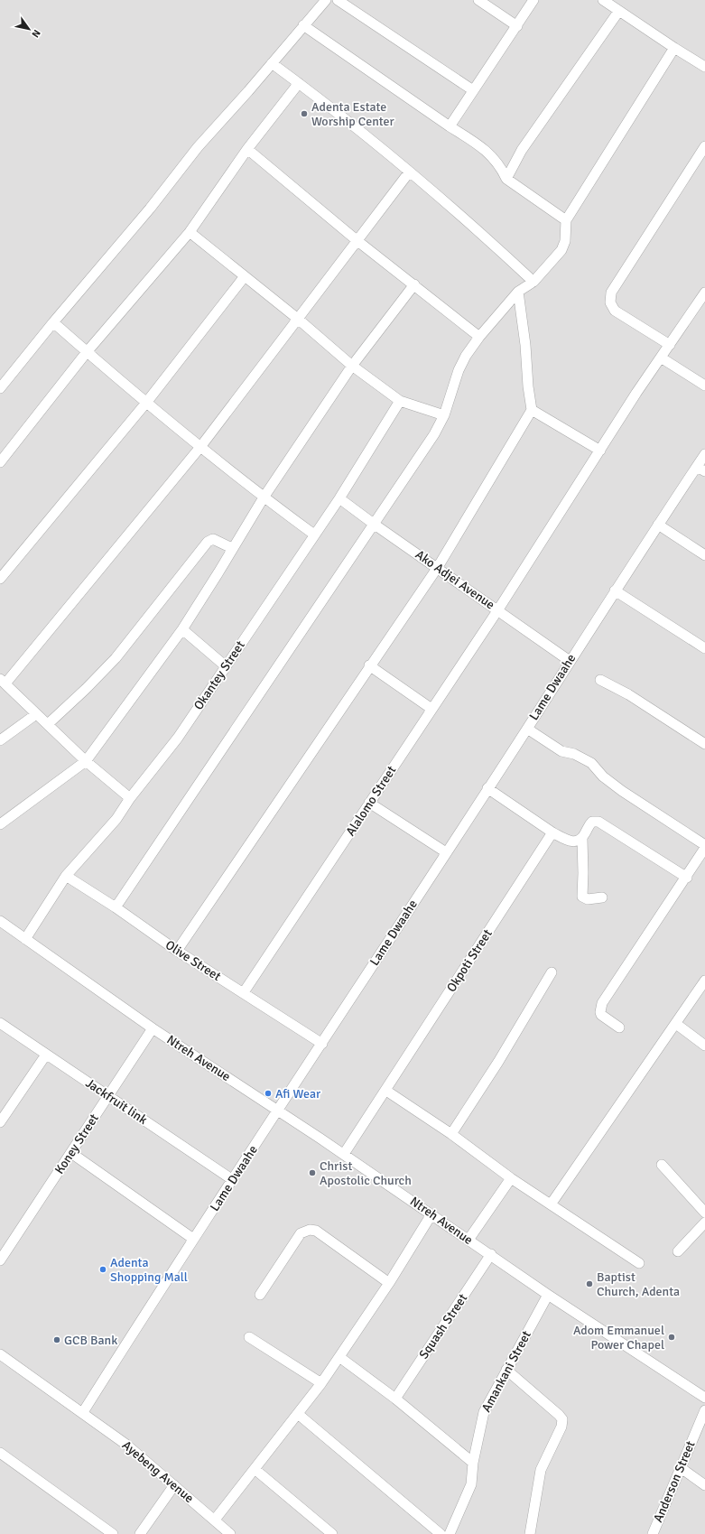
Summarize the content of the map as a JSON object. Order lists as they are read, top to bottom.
{
  "streets": {
    "street": [
      "Ako Adjei Avenue",
      "Okantey Street",
      "Lame Dwaahe",
      "Alalomo Street",
      "Olive Street",
      "Okpoti Street",
      "Ntreh Avenue",
      "Jackfruit link",
      "Koney Street",
      "Squash Street",
      "Amankani Street",
      "Ayebeng Avenue",
      "Anderson Street"
    ]
  },
  "crossings": [
    ["Ako Adjei Avenue", "Okantey Street"],
    ["Ako Adjei Avenue", "Lame Dwaahe"],
    ["Ako Adjei Avenue", "Alalomo Street"],
    ["Okantey Street", "Olive Street"],
    ["Okantey Street", "Ntreh Avenue"],
    ["Lame Dwaahe", "Olive Street"],
    ["Lame Dwaahe", "Ntreh Avenue"],
    ["Lame Dwaahe", "Jackfruit link"],
    ["Lame Dwaahe", "Ayebeng Avenue"],
    ["Alalomo Street", "Olive Street"],
    ["Okpoti Street", "Ntreh Avenue"],
    ["Ntreh Avenue", "Koney Street"],
    ["Ntreh Avenue", "Squash Street"],
    ["Ntreh Avenue", "Amankani Street"],
    ["Jackfruit link", "Koney Street"]
  ],
  "places": [
    "Adenta Estate Worship Center",
    "Afi Wear",
    "Christ Apostolic Church",
    "Adenta Shopping Mall",
    "Baptist Church, Adenta",
    "Adom Emmanuel Power Chapel",
    "GCB Bank"
  ],
  "north": "bottom right"
}
